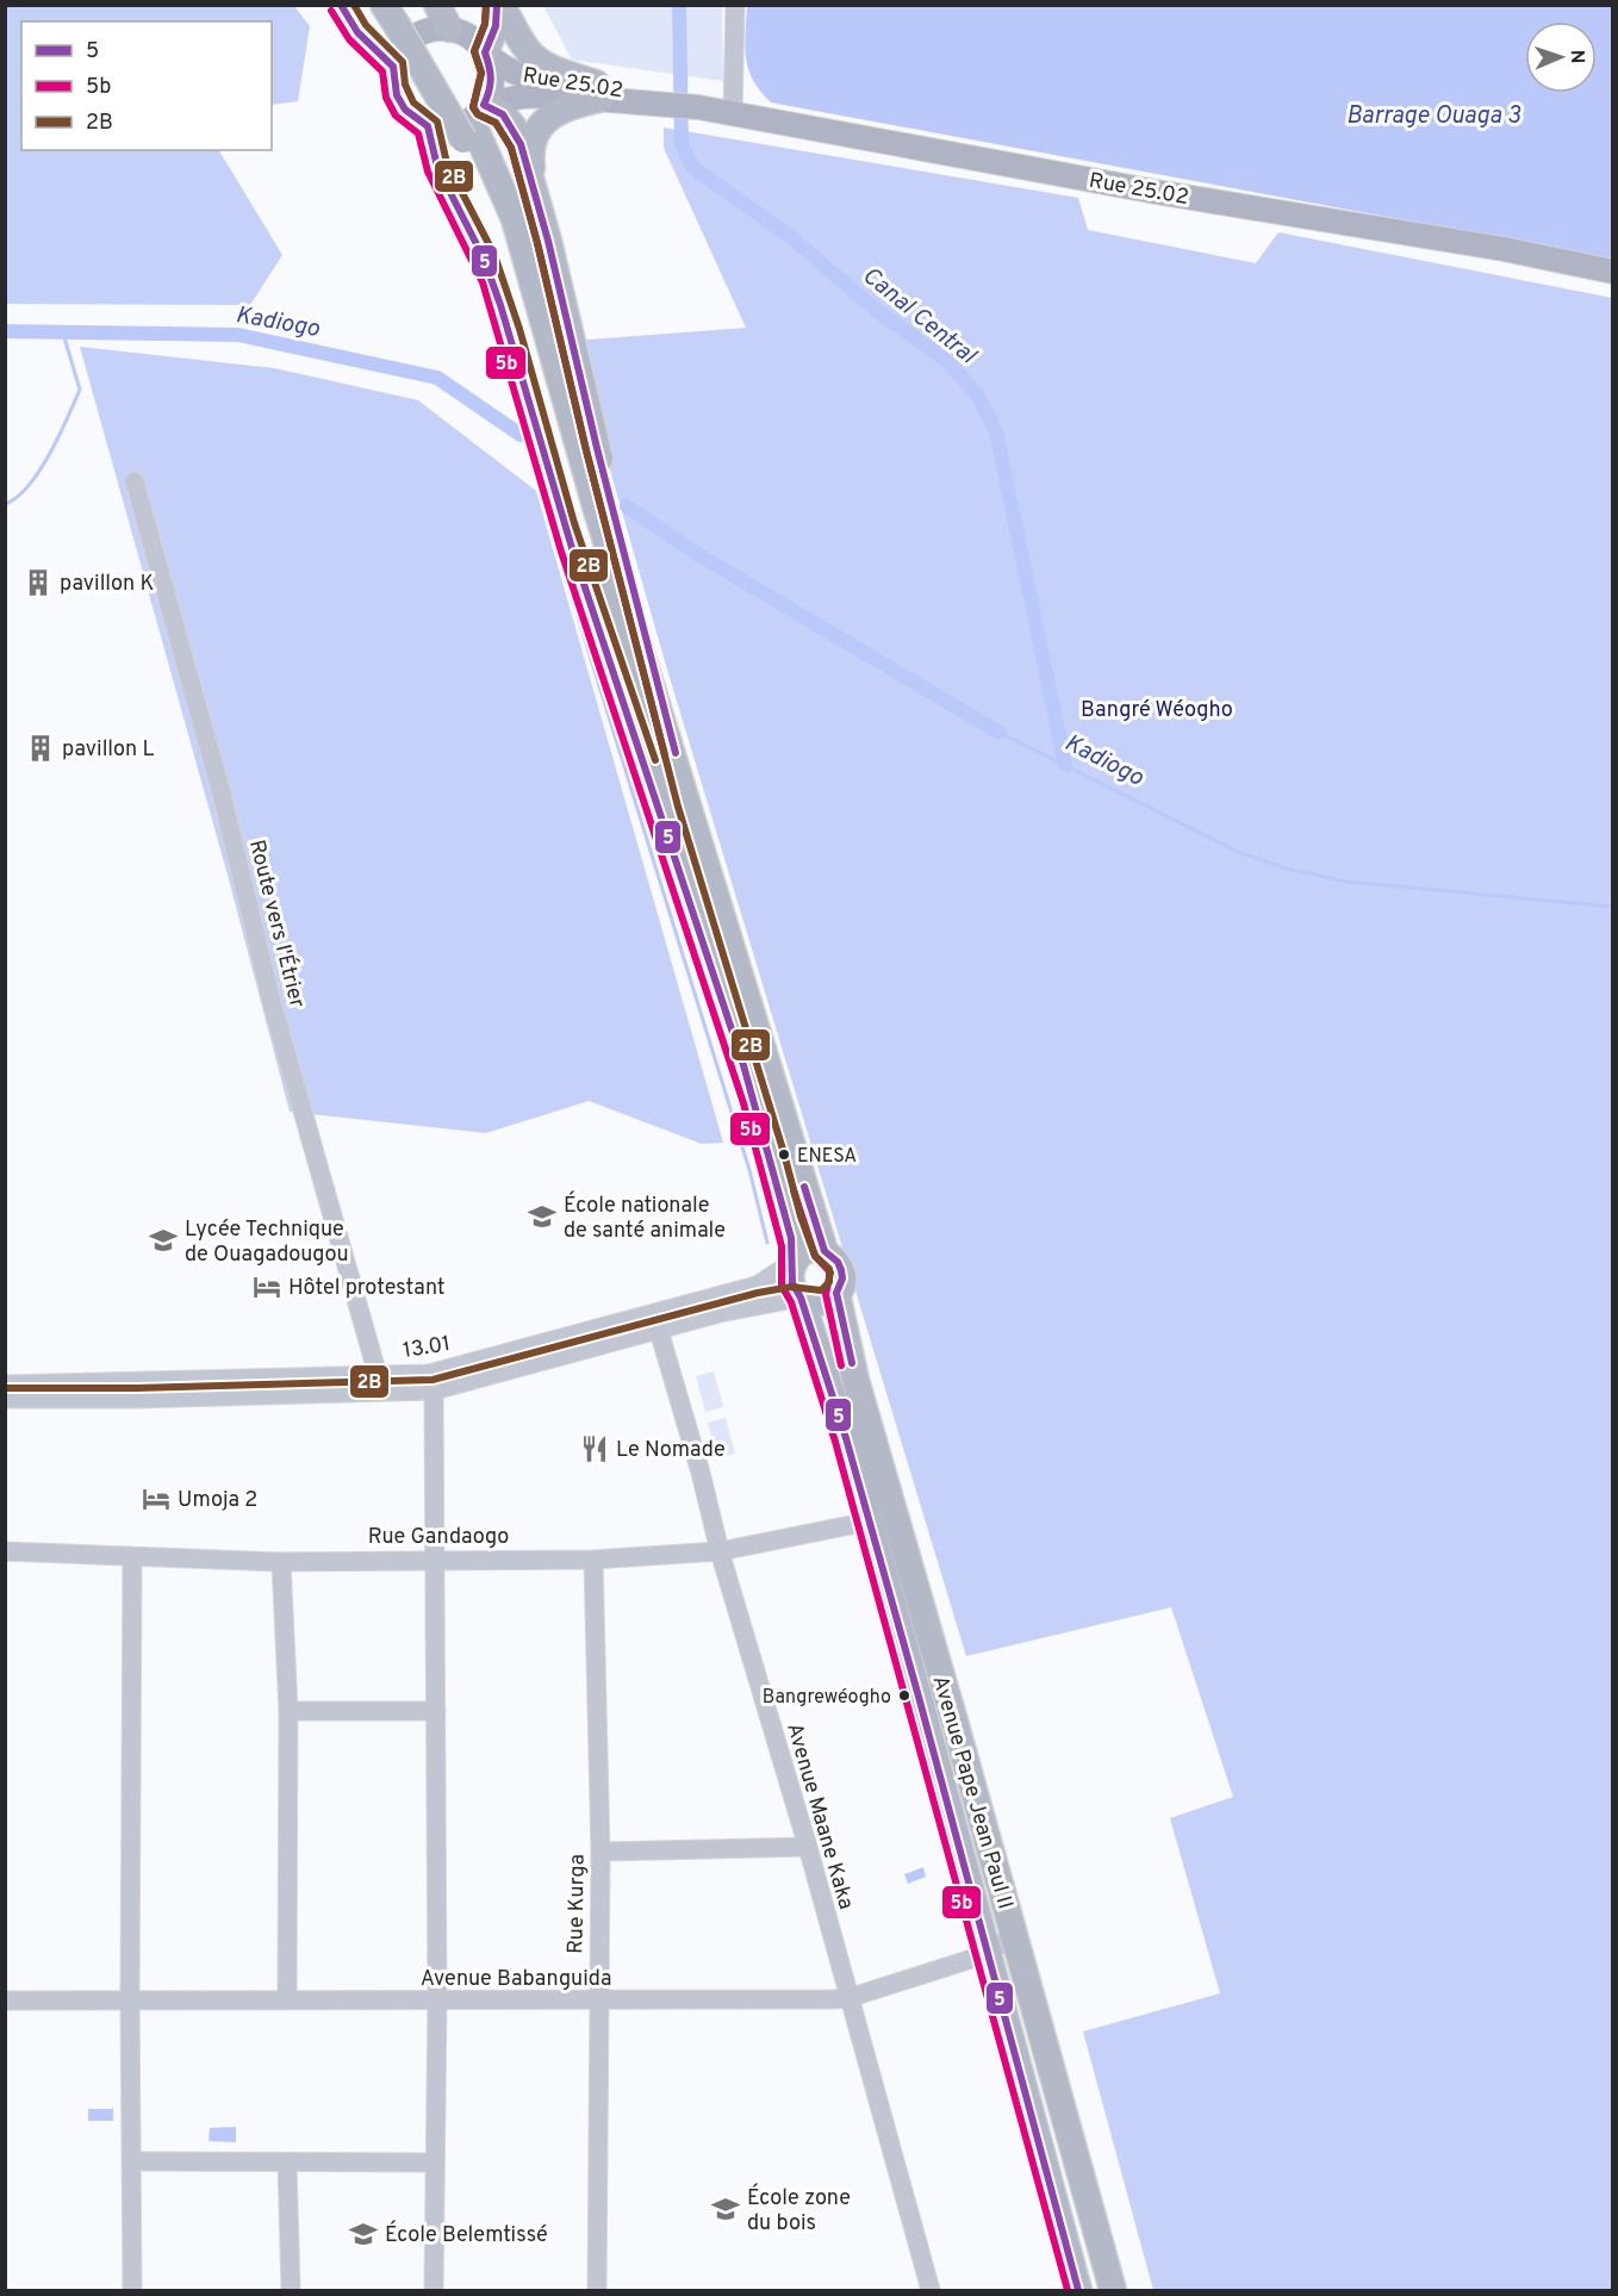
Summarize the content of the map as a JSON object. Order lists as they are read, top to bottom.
{
  "streets": {
    "highway": ["Avenue Pape Jean Paul II"],
    "main road": ["Rue 25.02"],
    "street": [
      "Route vers l'Étrier",
      "13.01",
      "Rue Gandaogo",
      "Avenue Maane Kaka",
      "Rue Kurga",
      "Avenue Babanguida"
    ]
  },
  "crossings": [
    ["Route vers l'Étrier", "13.01"],
    ["13.01", "Avenue Pape Jean Paul II"],
    ["13.01", "Avenue Maane Kaka"],
    ["Rue Gandaogo", "Avenue Pape Jean Paul II"],
    ["Rue Gandaogo", "Avenue Maane Kaka"],
    ["Rue Gandaogo", "Rue Kurga"],
    ["Avenue Pape Jean Paul II", "Avenue Babanguida"],
    ["Avenue Maane Kaka", "Avenue Babanguida"],
    ["Rue Kurga", "Avenue Babanguida"]
  ],
  "water": ["Barrage Ouaga 3", "Canal Central", "Kadiogo"],
  "parks": ["Bangré Wéogho"],
  "places": {
    "building": ["pavillon K", "pavillon L"],
    "other": ["ENESA", "Bangrewéogho"],
    "school or university": [
      "École nationale de santé animale",
      "Lycée Technique de Ouagadougou",
      "École zone du bois",
      "École Belemtissé"
    ],
    "hotel": ["Hôtel protestant", "Umoja 2"],
    "restaurant": ["Le Nomade"]
  },
  "lines": ["transit line 5", "transit line 5b", "transit line 2B"],
  "legend": ["5", "5b", "2B"],
  "north": "right"
}
